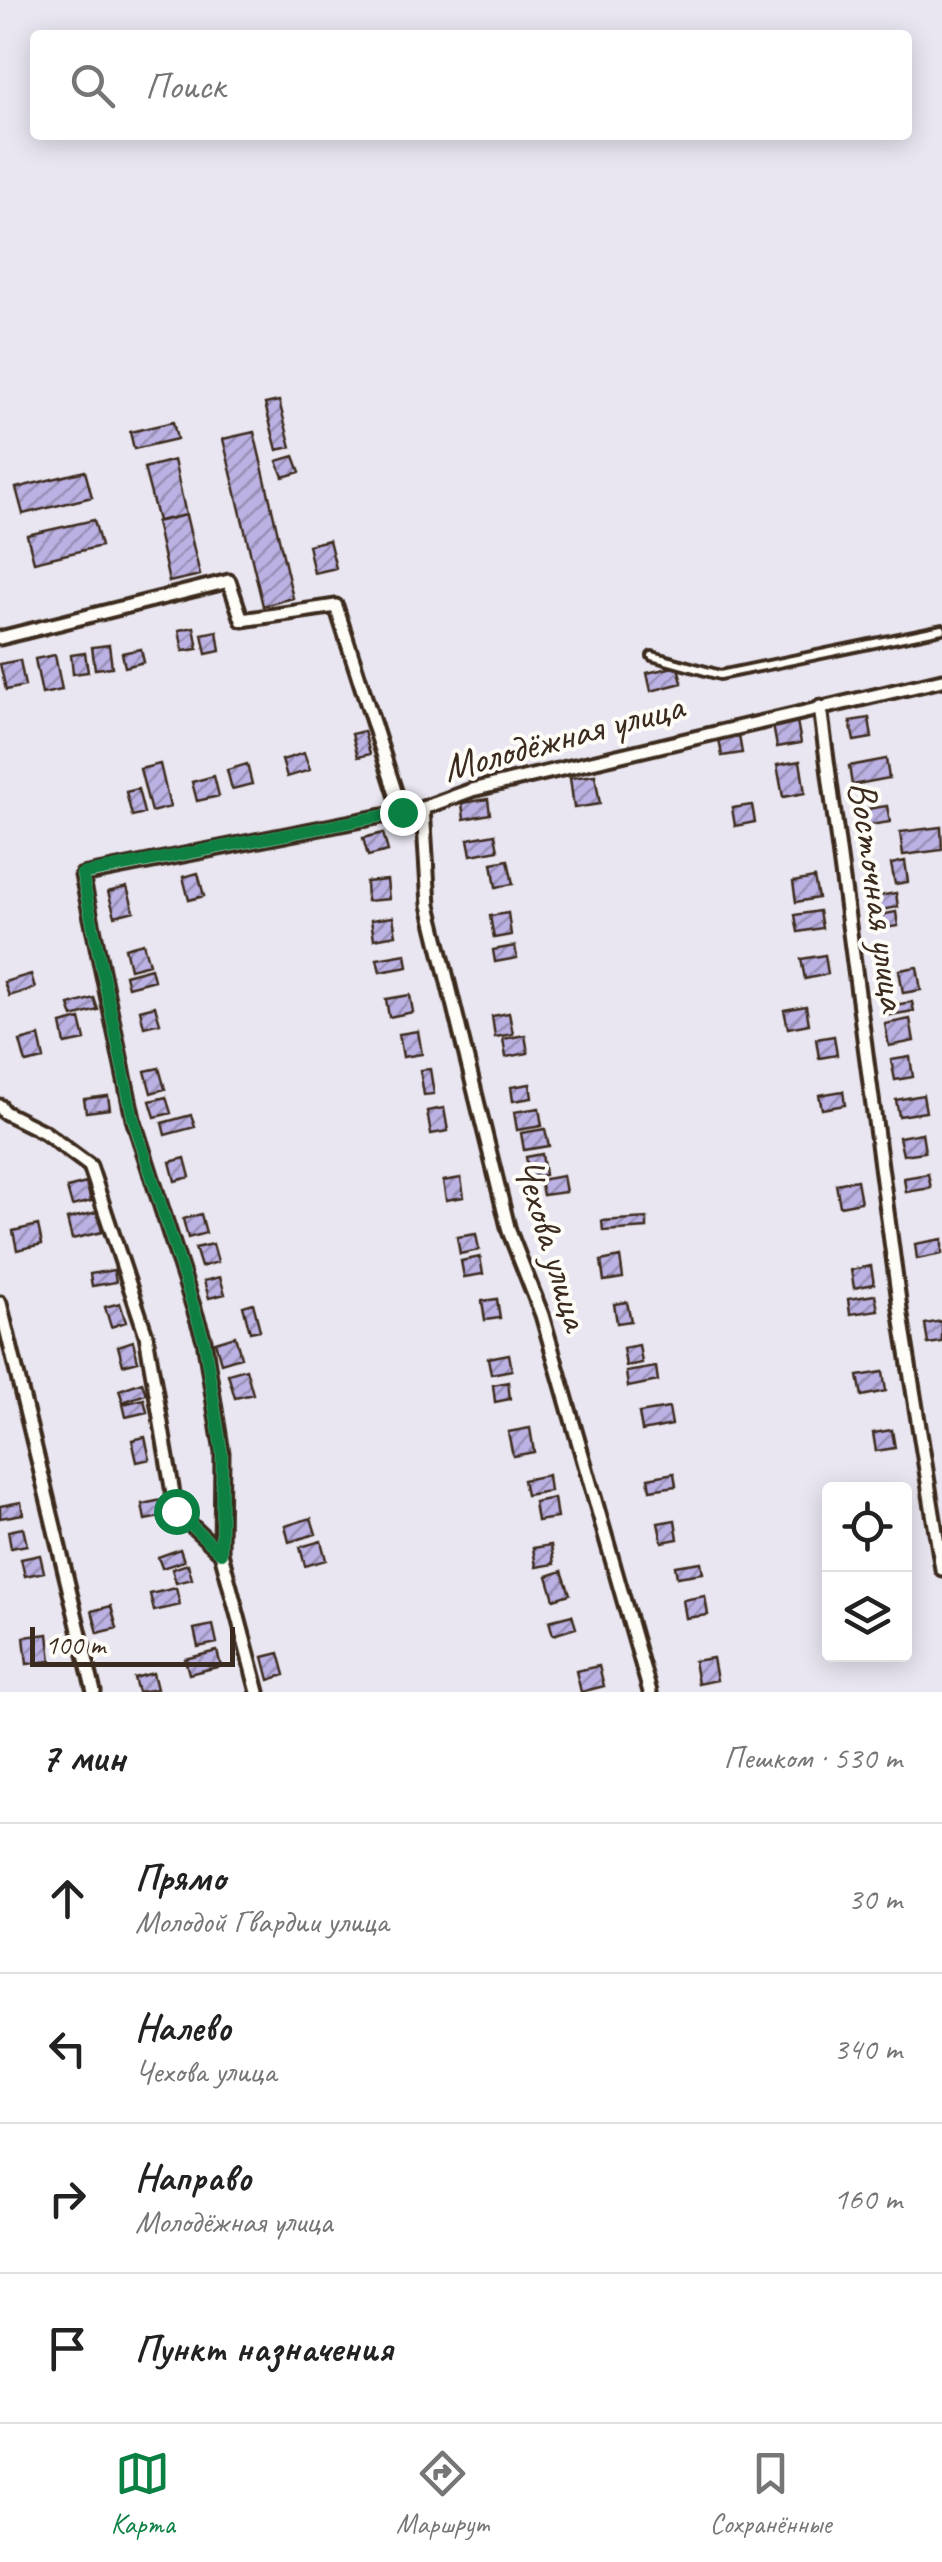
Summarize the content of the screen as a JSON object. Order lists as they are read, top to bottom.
{
  "streets": {
    "street": ["Молодёжная улица", "Восточная улица", "Чехова улица"]
  },
  "crossings": [
    ["Молодёжная улица", "Восточная улица"],
    ["Молодёжная улица", "Чехова улица"]
  ],
  "scale_bar": "100 m",
  "page": {
    "search": "Поиск",
    "scale": "100 m",
    "heading": ["7 мин", "Пешком · 530 m"],
    "list": [
      ["Прямо", "Молодой Гвардии улица", "30 m"],
      ["Налево", "Чехова улица", "340 m"],
      ["Направо", "Молодёжная улица", "160 m"],
      "Пункт назначения"
    ],
    "nav": ["Карта", "Маршрут", "Сохранённые"]
  }
}
